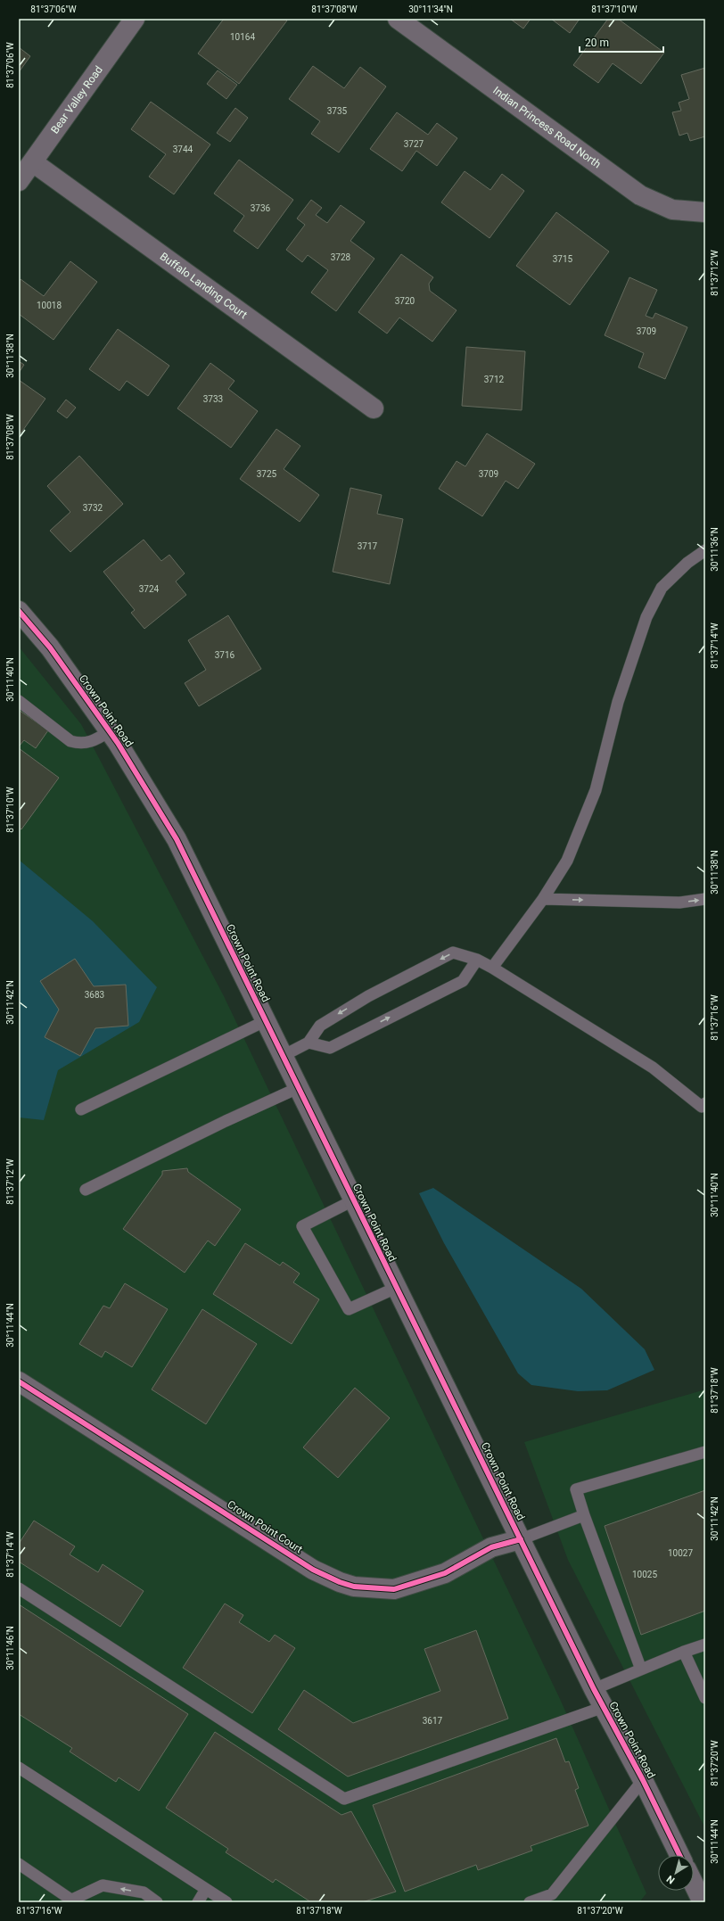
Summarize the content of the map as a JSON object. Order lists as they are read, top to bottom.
{
  "streets": {
    "street": [
      "Bear Valley Road",
      "Indian Princess Road North",
      "Buffalo Landing Court",
      "Crown Point Road",
      "Crown Point Court"
    ]
  },
  "crossings": [
    ["Bear Valley Road", "Buffalo Landing Court"],
    ["Crown Point Road", "Crown Point Court"]
  ],
  "house_numbers": [
    "10164",
    "3735",
    "3727",
    "3744",
    "3736",
    "3728",
    "3715",
    "3720",
    "10018",
    "3709",
    "3712",
    "3733",
    "3725",
    "3709",
    "3732",
    "3717",
    "3724",
    "3716",
    "3683",
    "10027",
    "10025",
    "3617"
  ],
  "scale_bar": "20 m",
  "north": "bottom left",
  "coordinates": [
    "81°37'06\"W",
    "81°37'08\"W",
    "30°11'34\"N",
    "81°37'10\"W",
    "81°37'12\"W",
    "30°11'38\"N",
    "30°11'36\"N",
    "81°37'14\"W",
    "30°11'40\"N",
    "30°11'42\"N",
    "81°37'16\"W",
    "30°11'44\"N",
    "81°37'18\"W",
    "30°11'46\"N",
    "81°37'20\"W"
  ]
}
